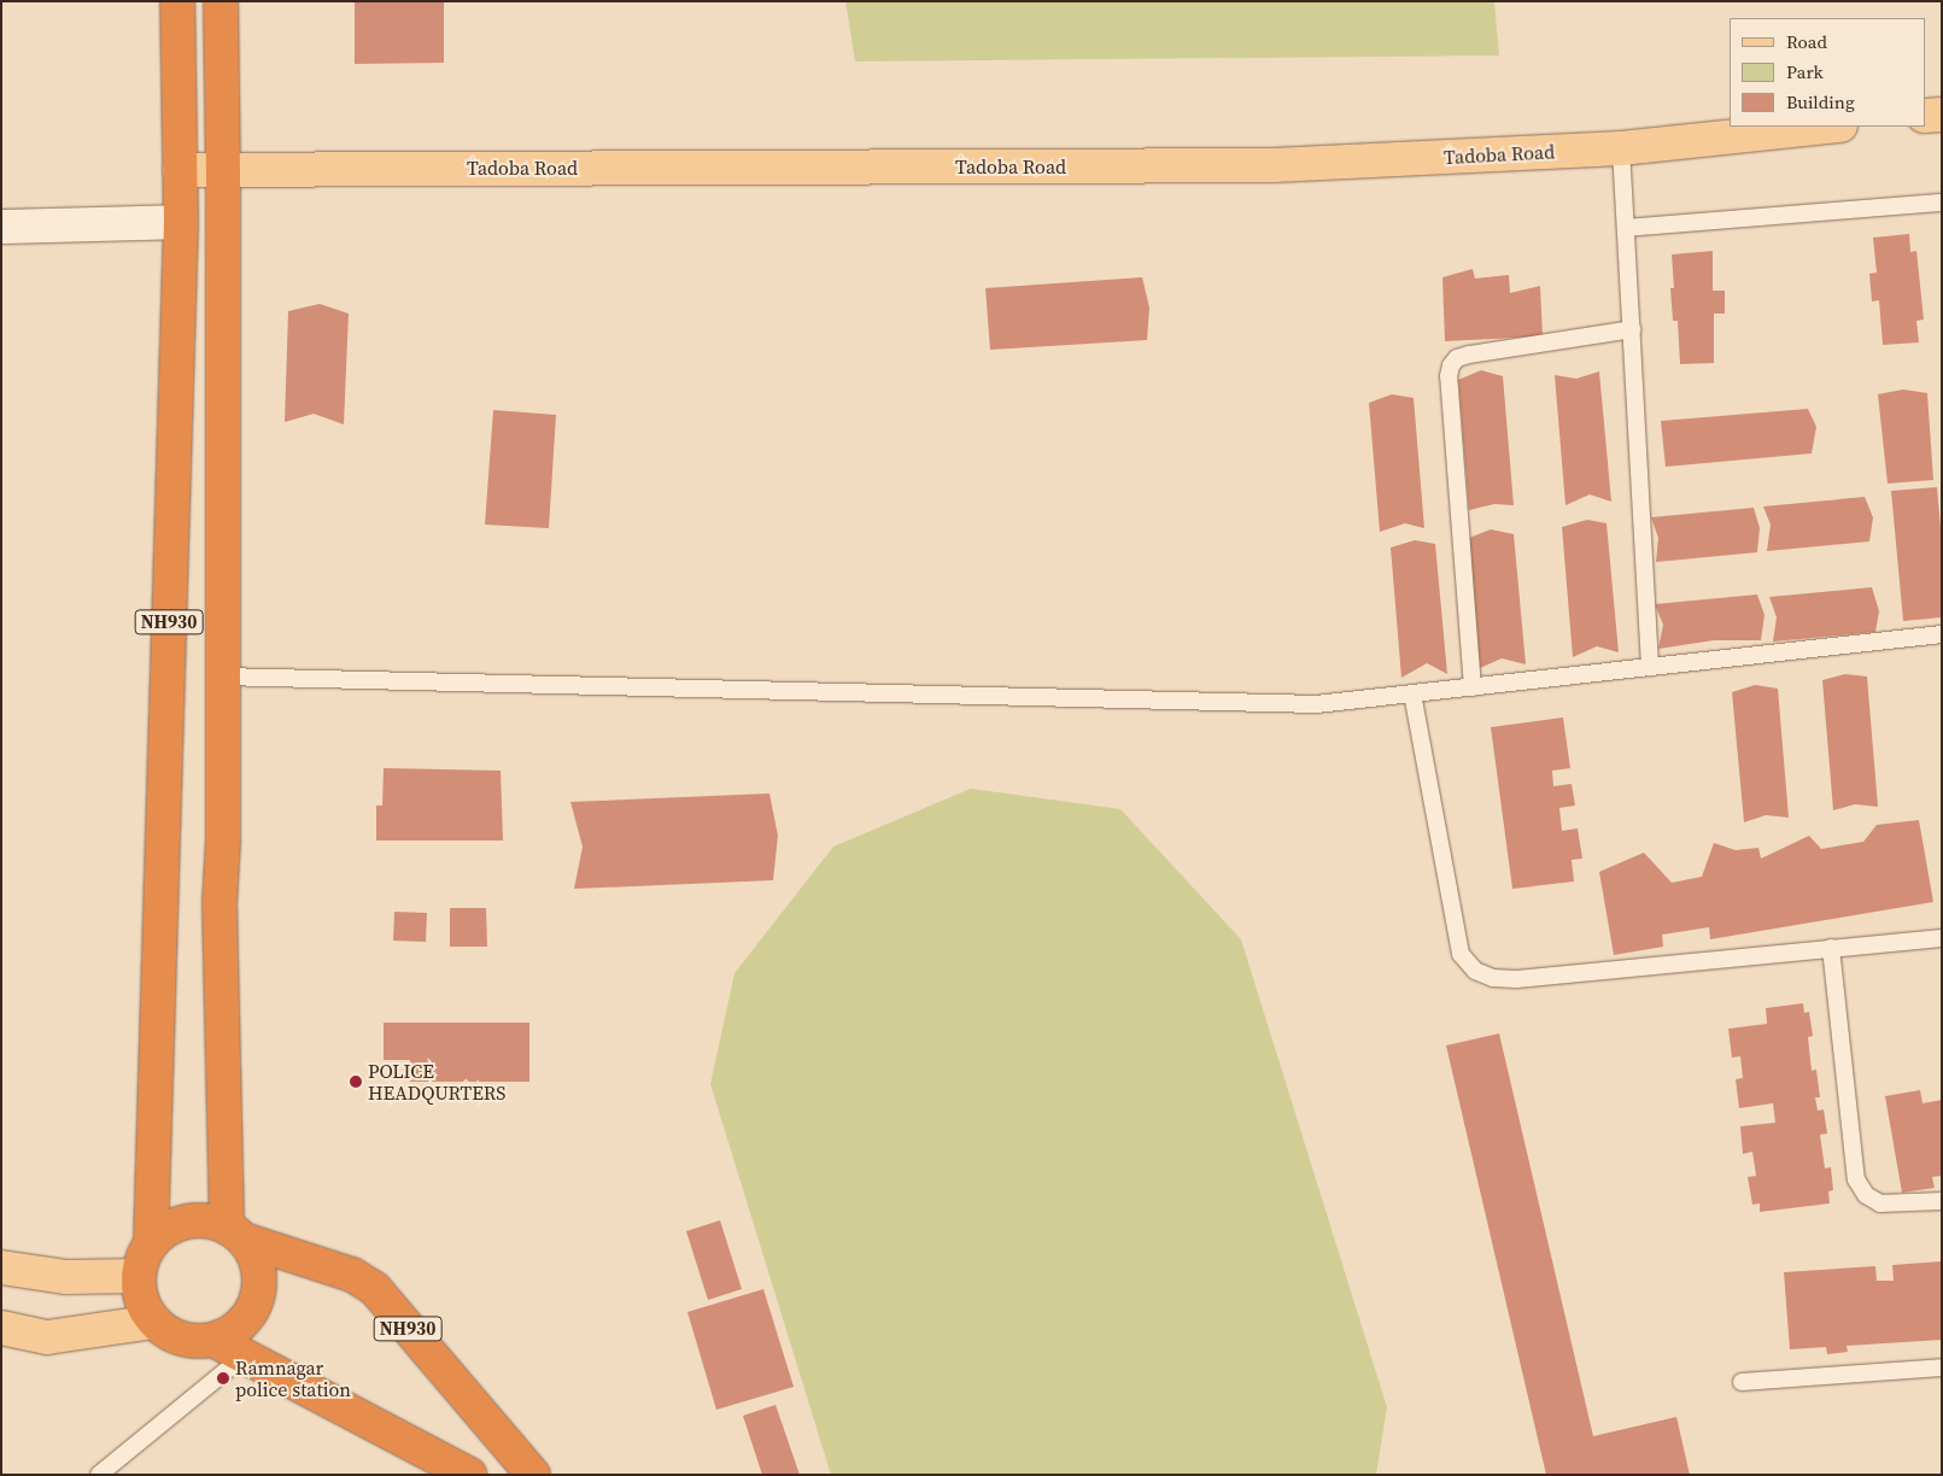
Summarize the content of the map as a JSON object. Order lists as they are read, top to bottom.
{
  "streets": {
    "highway": ["NH930"],
    "main road": ["Tadoba Road"]
  },
  "crossings": [
    ["Tadoba Road", "NH930"]
  ],
  "places": ["POLICE HEADQURTERS", "Ramnagar police station"],
  "legend": ["Road", "Park", "Building"]
}
